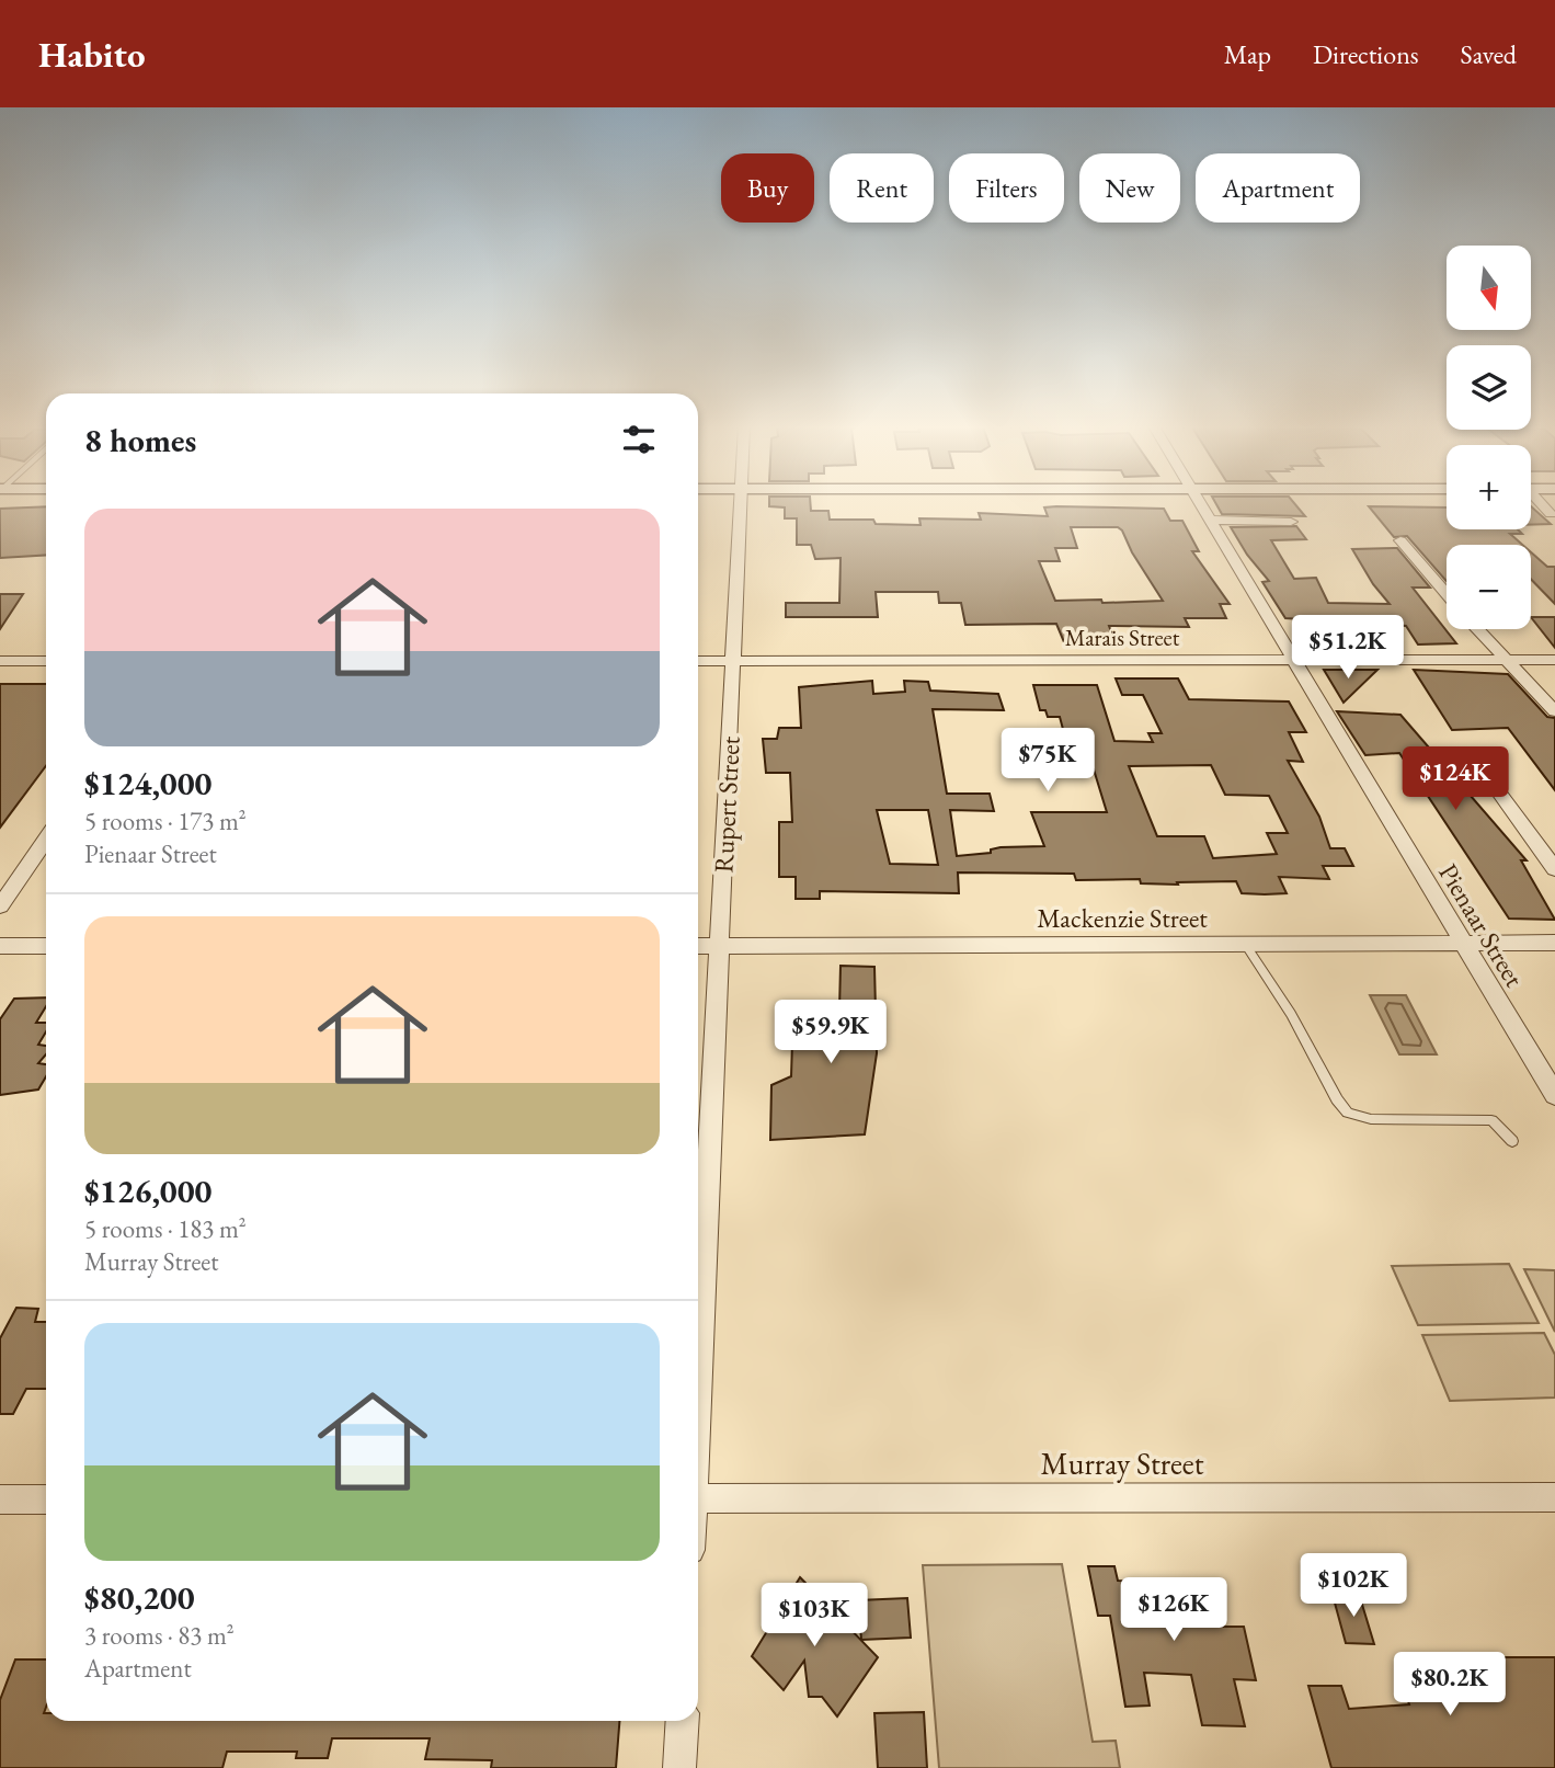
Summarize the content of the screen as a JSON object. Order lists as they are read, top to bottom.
{
  "streets": {
    "street": [
      "Marais Street",
      "Rupert Street",
      "Mackenzie Street",
      "Pienaar Street",
      "Murray Street"
    ]
  },
  "crossings": [
    ["Marais Street", "Rupert Street"],
    ["Marais Street", "Pienaar Street"],
    ["Rupert Street", "Mackenzie Street"],
    ["Mackenzie Street", "Pienaar Street"]
  ],
  "north": "bottom",
  "page": {
    "header": "Habito",
    "nav": ["Map", "Directions", "Saved"],
    "chip": [
      "Buy",
      "Rent",
      "Filters",
      "New",
      "Apartment"
    ],
    "map_buttons": ["+", "−"],
    "heading": "8 homes",
    "list": [
      {
        "name": "$124,000",
        "note": "5 rooms · 173 m² · Pienaar Street"
      },
      {
        "name": "$126,000",
        "note": "5 rooms · 183 m² · Murray Street"
      },
      {
        "name": "$80,200",
        "note": "3 rooms · 83 m² · Apartment"
      }
    ],
    "price": [
      "$51.2K",
      "$75K",
      "$124K",
      "$59.9K",
      "$102K",
      "$126K",
      "$103K",
      "$80.2K"
    ]
  }
}
